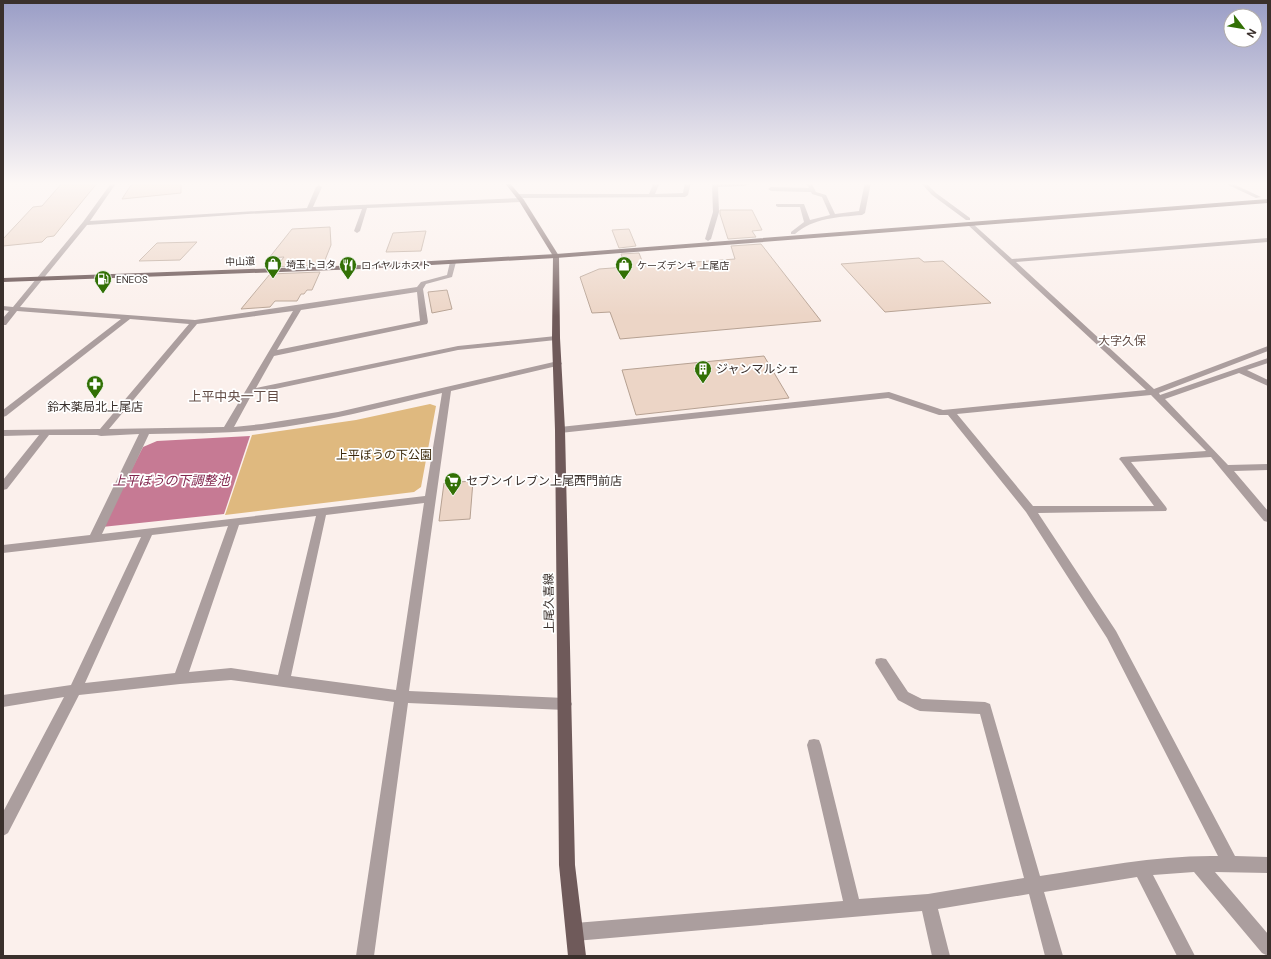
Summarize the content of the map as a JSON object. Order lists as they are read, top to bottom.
{
  "streets": {
    "highway": ["中山道"],
    "main road": ["上尾久喜線"]
  },
  "crossings": [
    ["中山道", "上尾久喜線"]
  ],
  "districts": ["大字久保", "上平中央一丁目"],
  "water": ["上平ぼうの下調整池"],
  "parks": ["上平ぼうの下公園"],
  "places": {
    "shop": ["埼玉トヨタ", "ケーズデンキ 上尾店"],
    "restaurant": ["ロイヤルホスト"],
    "fuel station": ["ENEOS"],
    "building": ["ジャンマルシェ"],
    "pharmacy": ["鈴木薬局北上尾店"],
    "supermarket": ["セブンイレブン上尾西門前店"]
  },
  "north": "bottom right"
}
